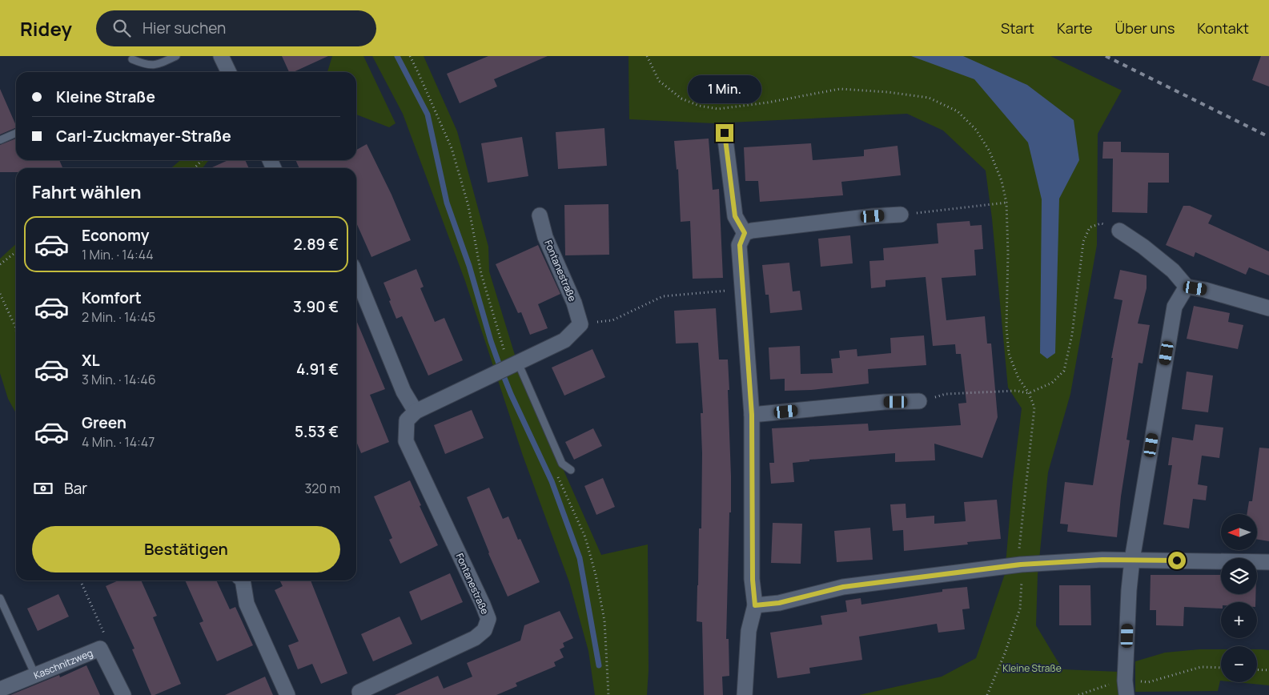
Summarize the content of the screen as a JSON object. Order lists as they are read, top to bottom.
{
  "streets": {
    "street": ["Fontanestraße", "Kaschnitzweg"]
  },
  "parks": ["Kleine Straße"],
  "north": "left",
  "page": {
    "header": "Ridey",
    "search": "Hier suchen",
    "nav": [
      "Start",
      "Karte",
      "Über uns",
      "Kontakt"
    ],
    "banner": ["Kleine Straße", "Carl-Zuckmayer-Straße"],
    "bubble": "1 Min.",
    "heading": "Fahrt wählen",
    "list": [
      {
        "name": "Economy",
        "note": "1 Min. · 14:44",
        "value": "2.89 €"
      },
      {
        "name": "Komfort",
        "note": "2 Min. · 14:45",
        "value": "3.90 €"
      },
      {
        "name": "XL",
        "note": "3 Min. · 14:46",
        "value": "4.91 €"
      },
      {
        "name": "Green",
        "note": "4 Min. · 14:47",
        "value": "5.53 €"
      }
    ],
    "pay": ["Bar", "320 m"],
    "map_buttons": ["+", "−"],
    "buttons": "Bestätigen"
  }
}
